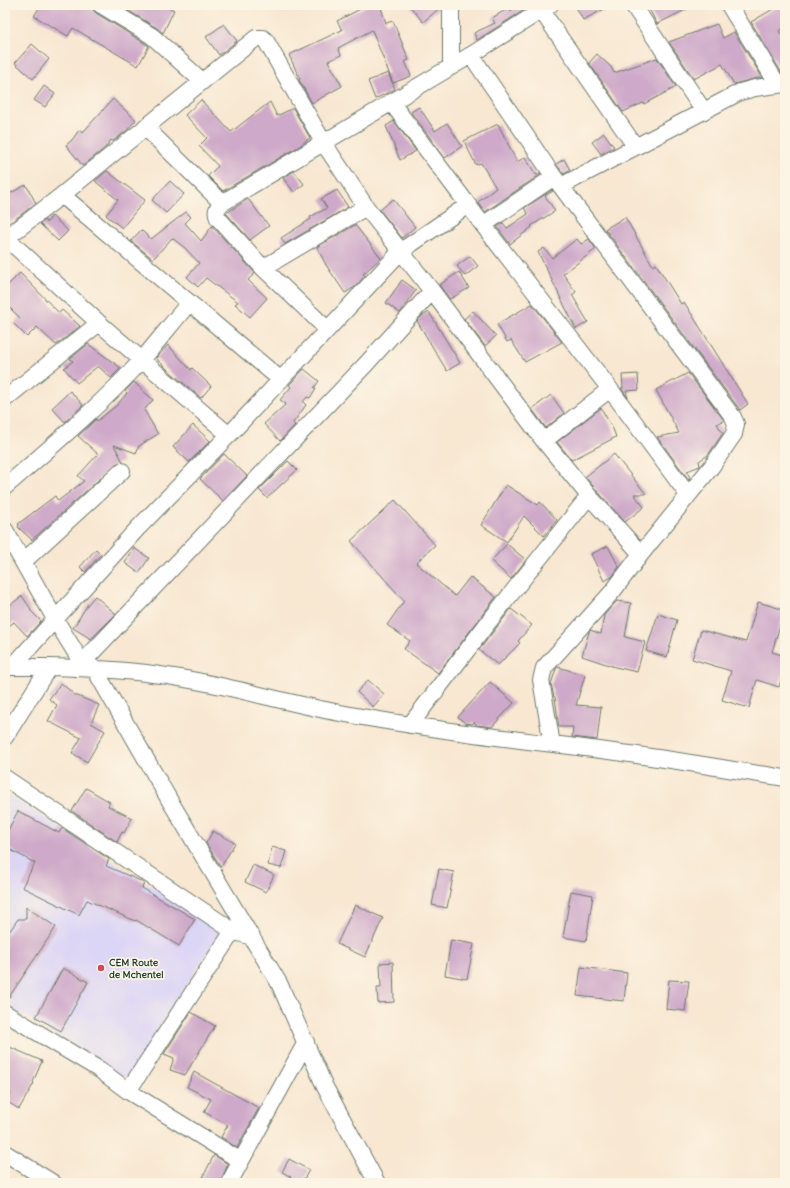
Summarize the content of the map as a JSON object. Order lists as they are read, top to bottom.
{
  "places": ["CEM Route de Mchentel"]
}
